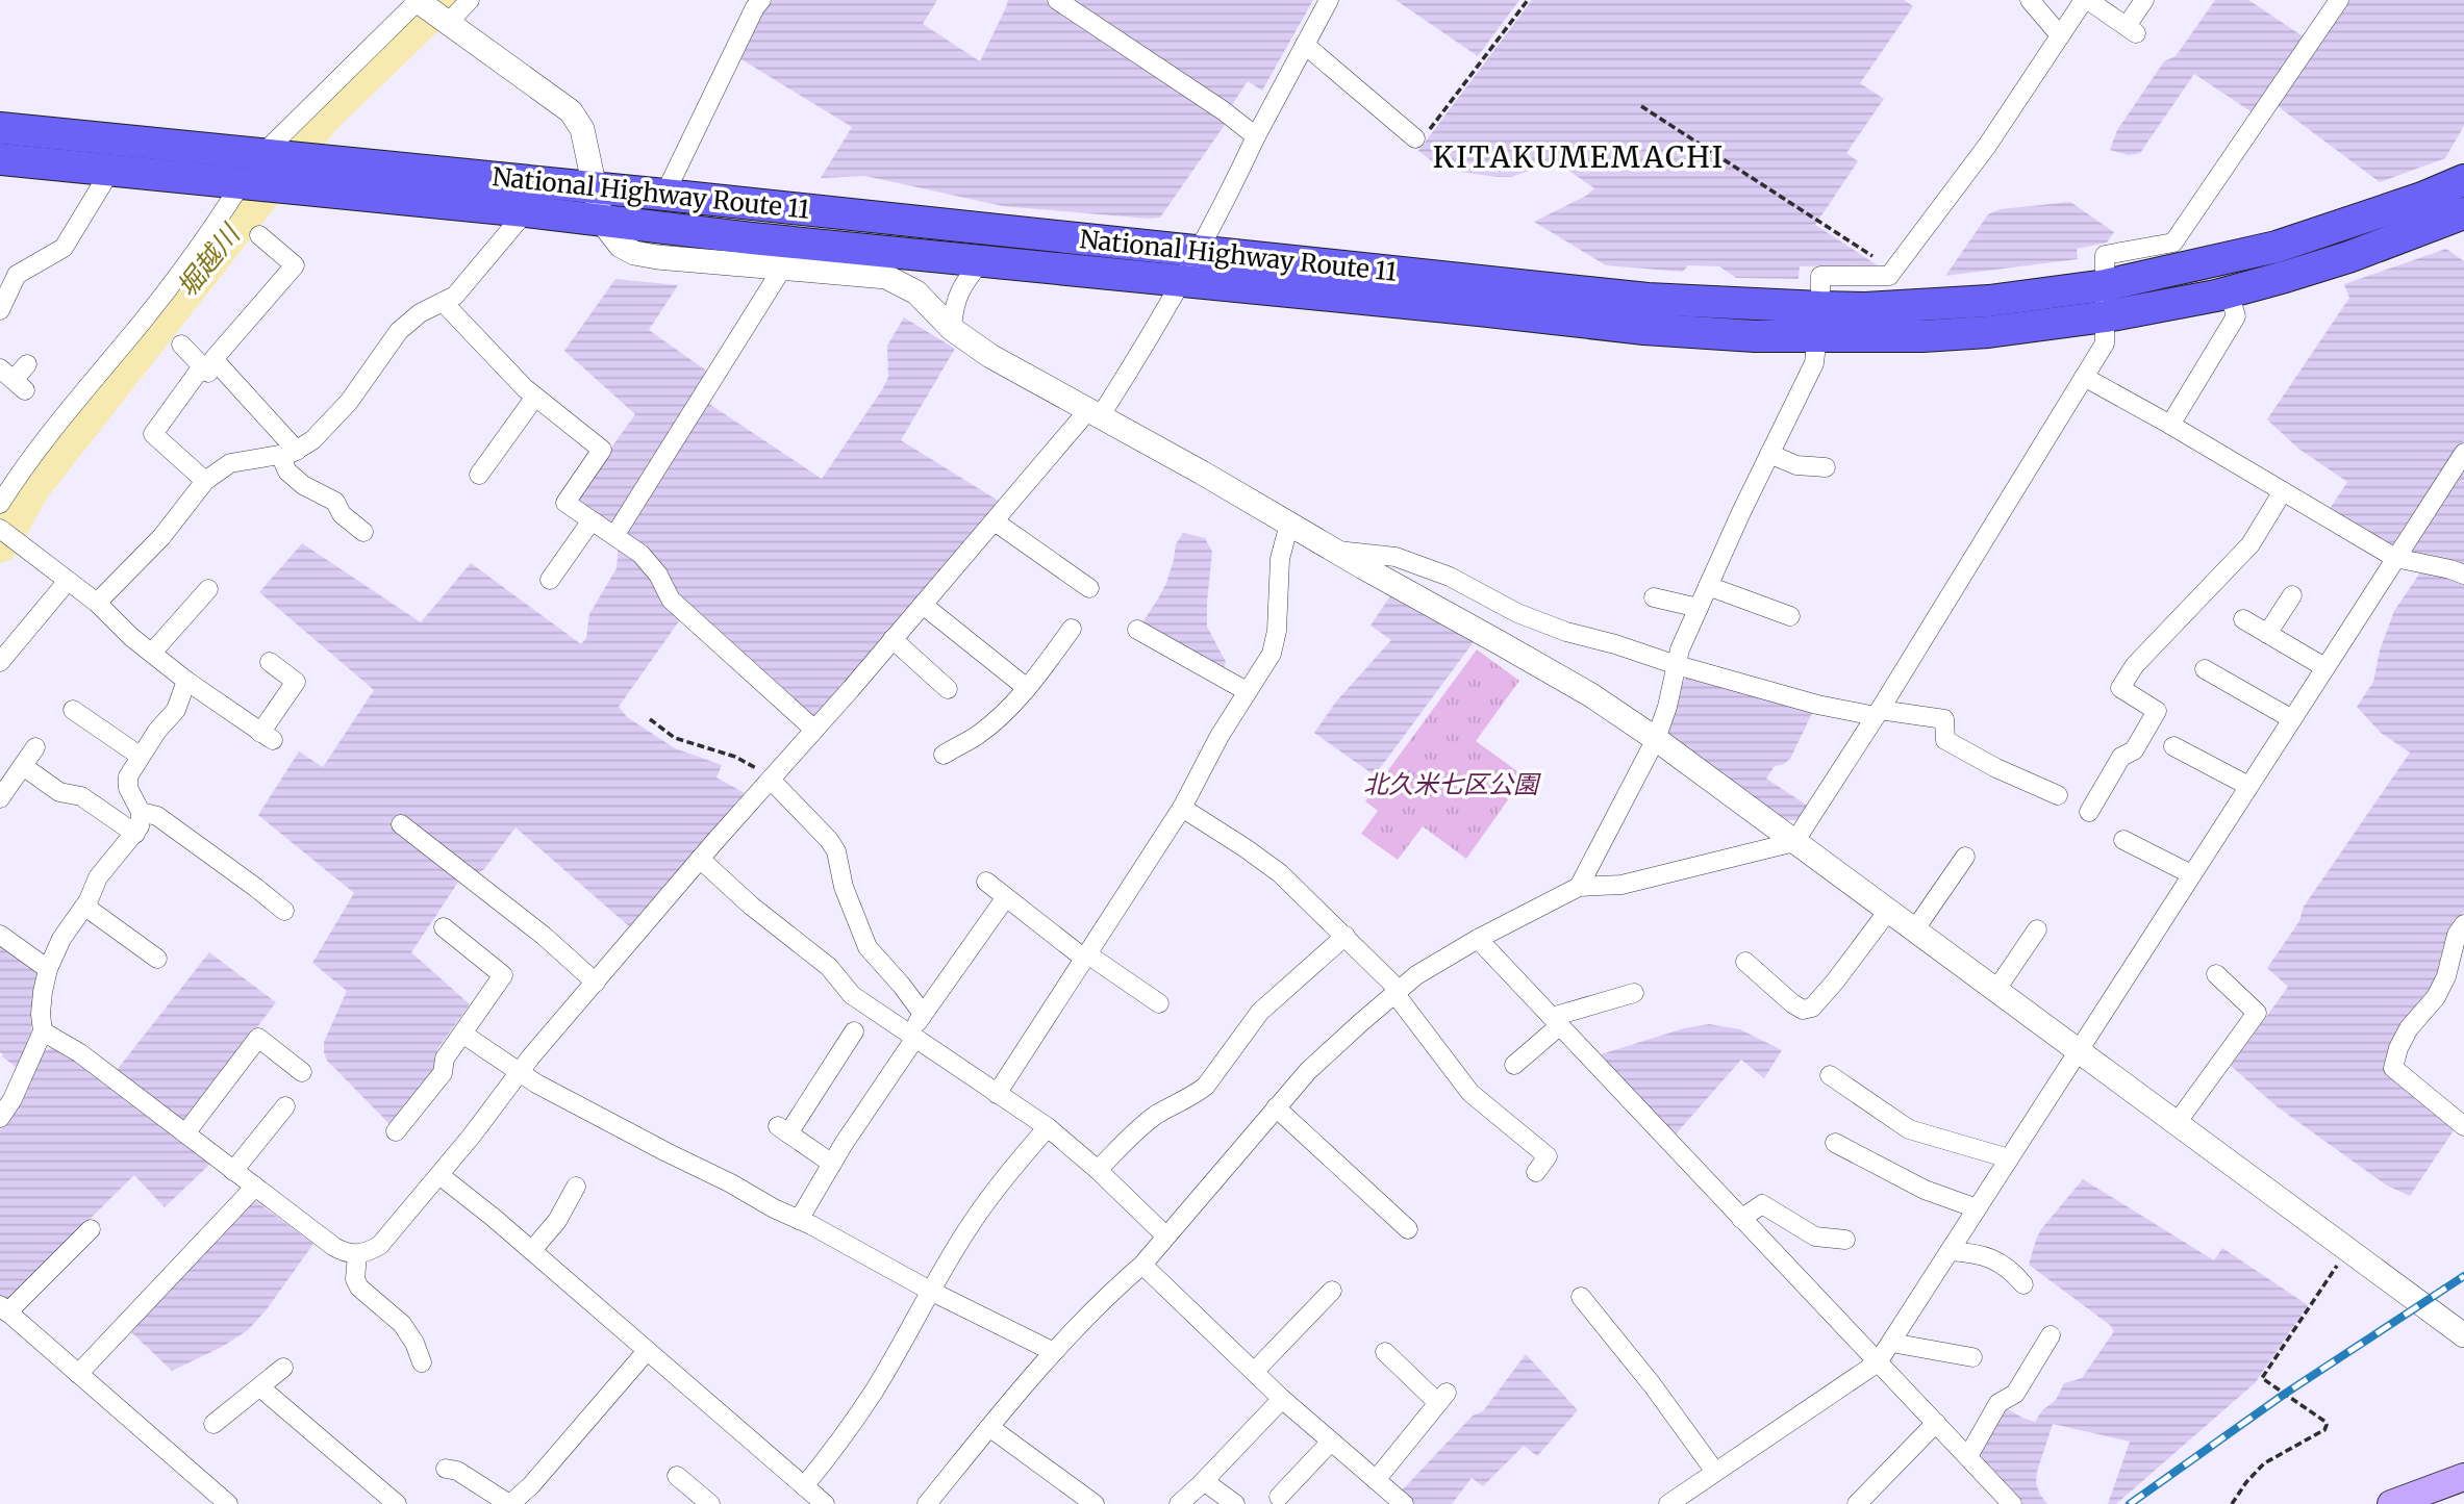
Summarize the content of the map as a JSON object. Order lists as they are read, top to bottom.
{
  "streets": {
    "highway": ["National Highway Route 11"]
  },
  "districts": ["KITAKUMEMACHI"],
  "water": ["堀越川"],
  "parks": ["北久米七区公園"]
}
